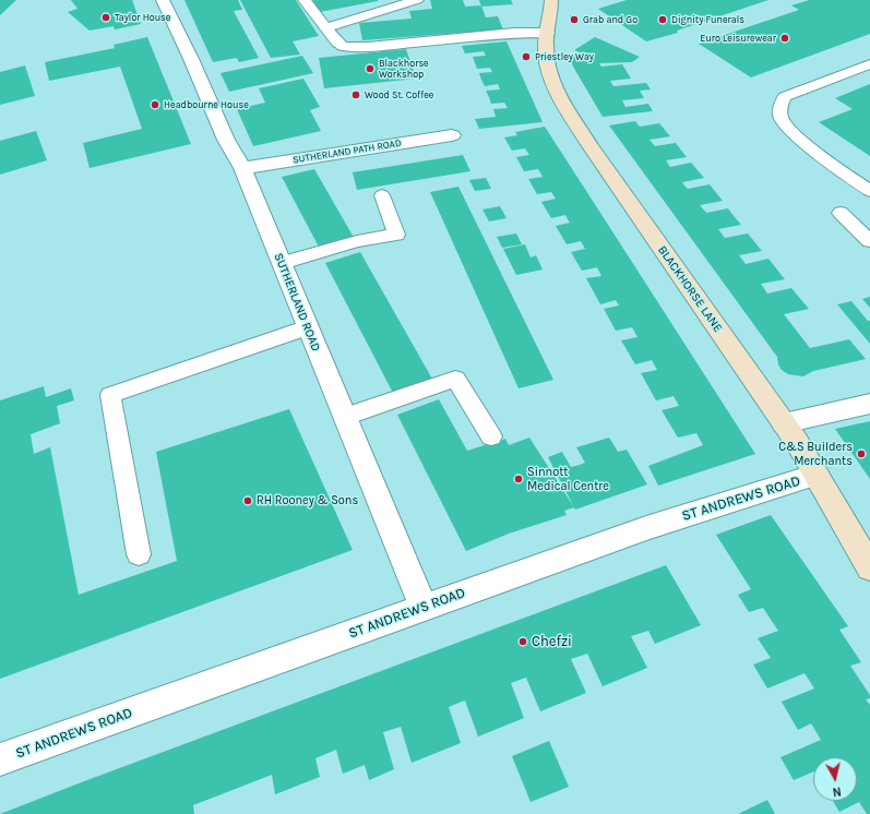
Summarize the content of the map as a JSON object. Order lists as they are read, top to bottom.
{
  "streets": {
    "main road": ["BLACKHORSE LANE"],
    "street": ["SUTHERLAND PATH ROAD", "SUTHERLAND ROAD", "ST ANDREWS ROAD"]
  },
  "crossings": [
    ["SUTHERLAND PATH ROAD", "SUTHERLAND ROAD"],
    ["BLACKHORSE LANE", "ST ANDREWS ROAD"],
    ["SUTHERLAND ROAD", "ST ANDREWS ROAD"]
  ],
  "places": [
    "Taylor House",
    "Grab and Go",
    "Dignity Funerals",
    "Euro Leisurewear",
    "Priestley Way",
    "Blackhorse Workshop",
    "Wood St. Coffee",
    "Headbourne House",
    "C&S Builders Merchants",
    "Sinnott Medical Centre",
    "RH Rooney & Sons",
    "Chefzi"
  ],
  "north": "bottom"
}
